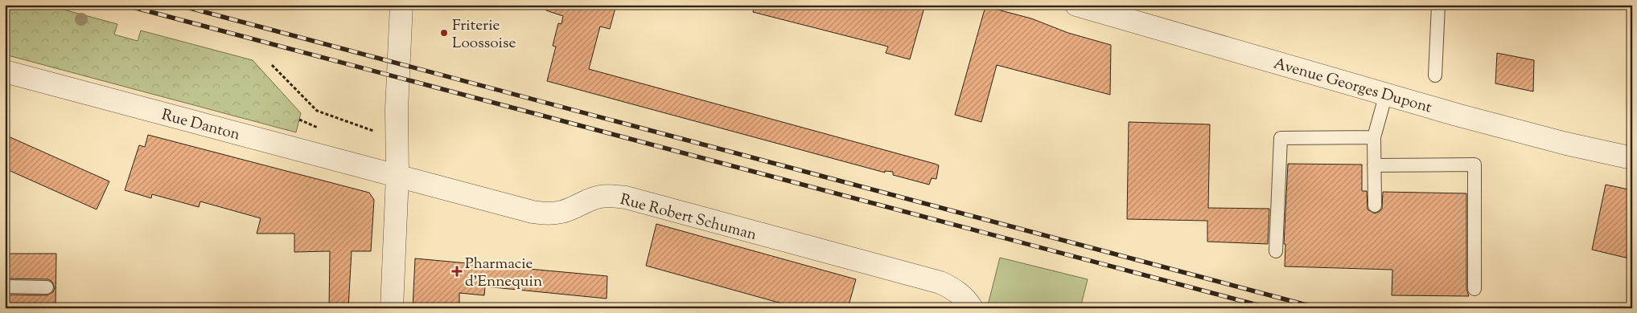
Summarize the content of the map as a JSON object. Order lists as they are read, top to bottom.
{
  "streets": {
    "street": ["Avenue Georges Dupont", "Rue Danton", "Rue Robert Schuman"]
  },
  "crossings": [
    ["Rue Danton", "Rue Robert Schuman"]
  ],
  "places": {
    "other": ["Friterie Loossoise"],
    "health": ["Pharmacie d'Ennequin"]
  }
}
